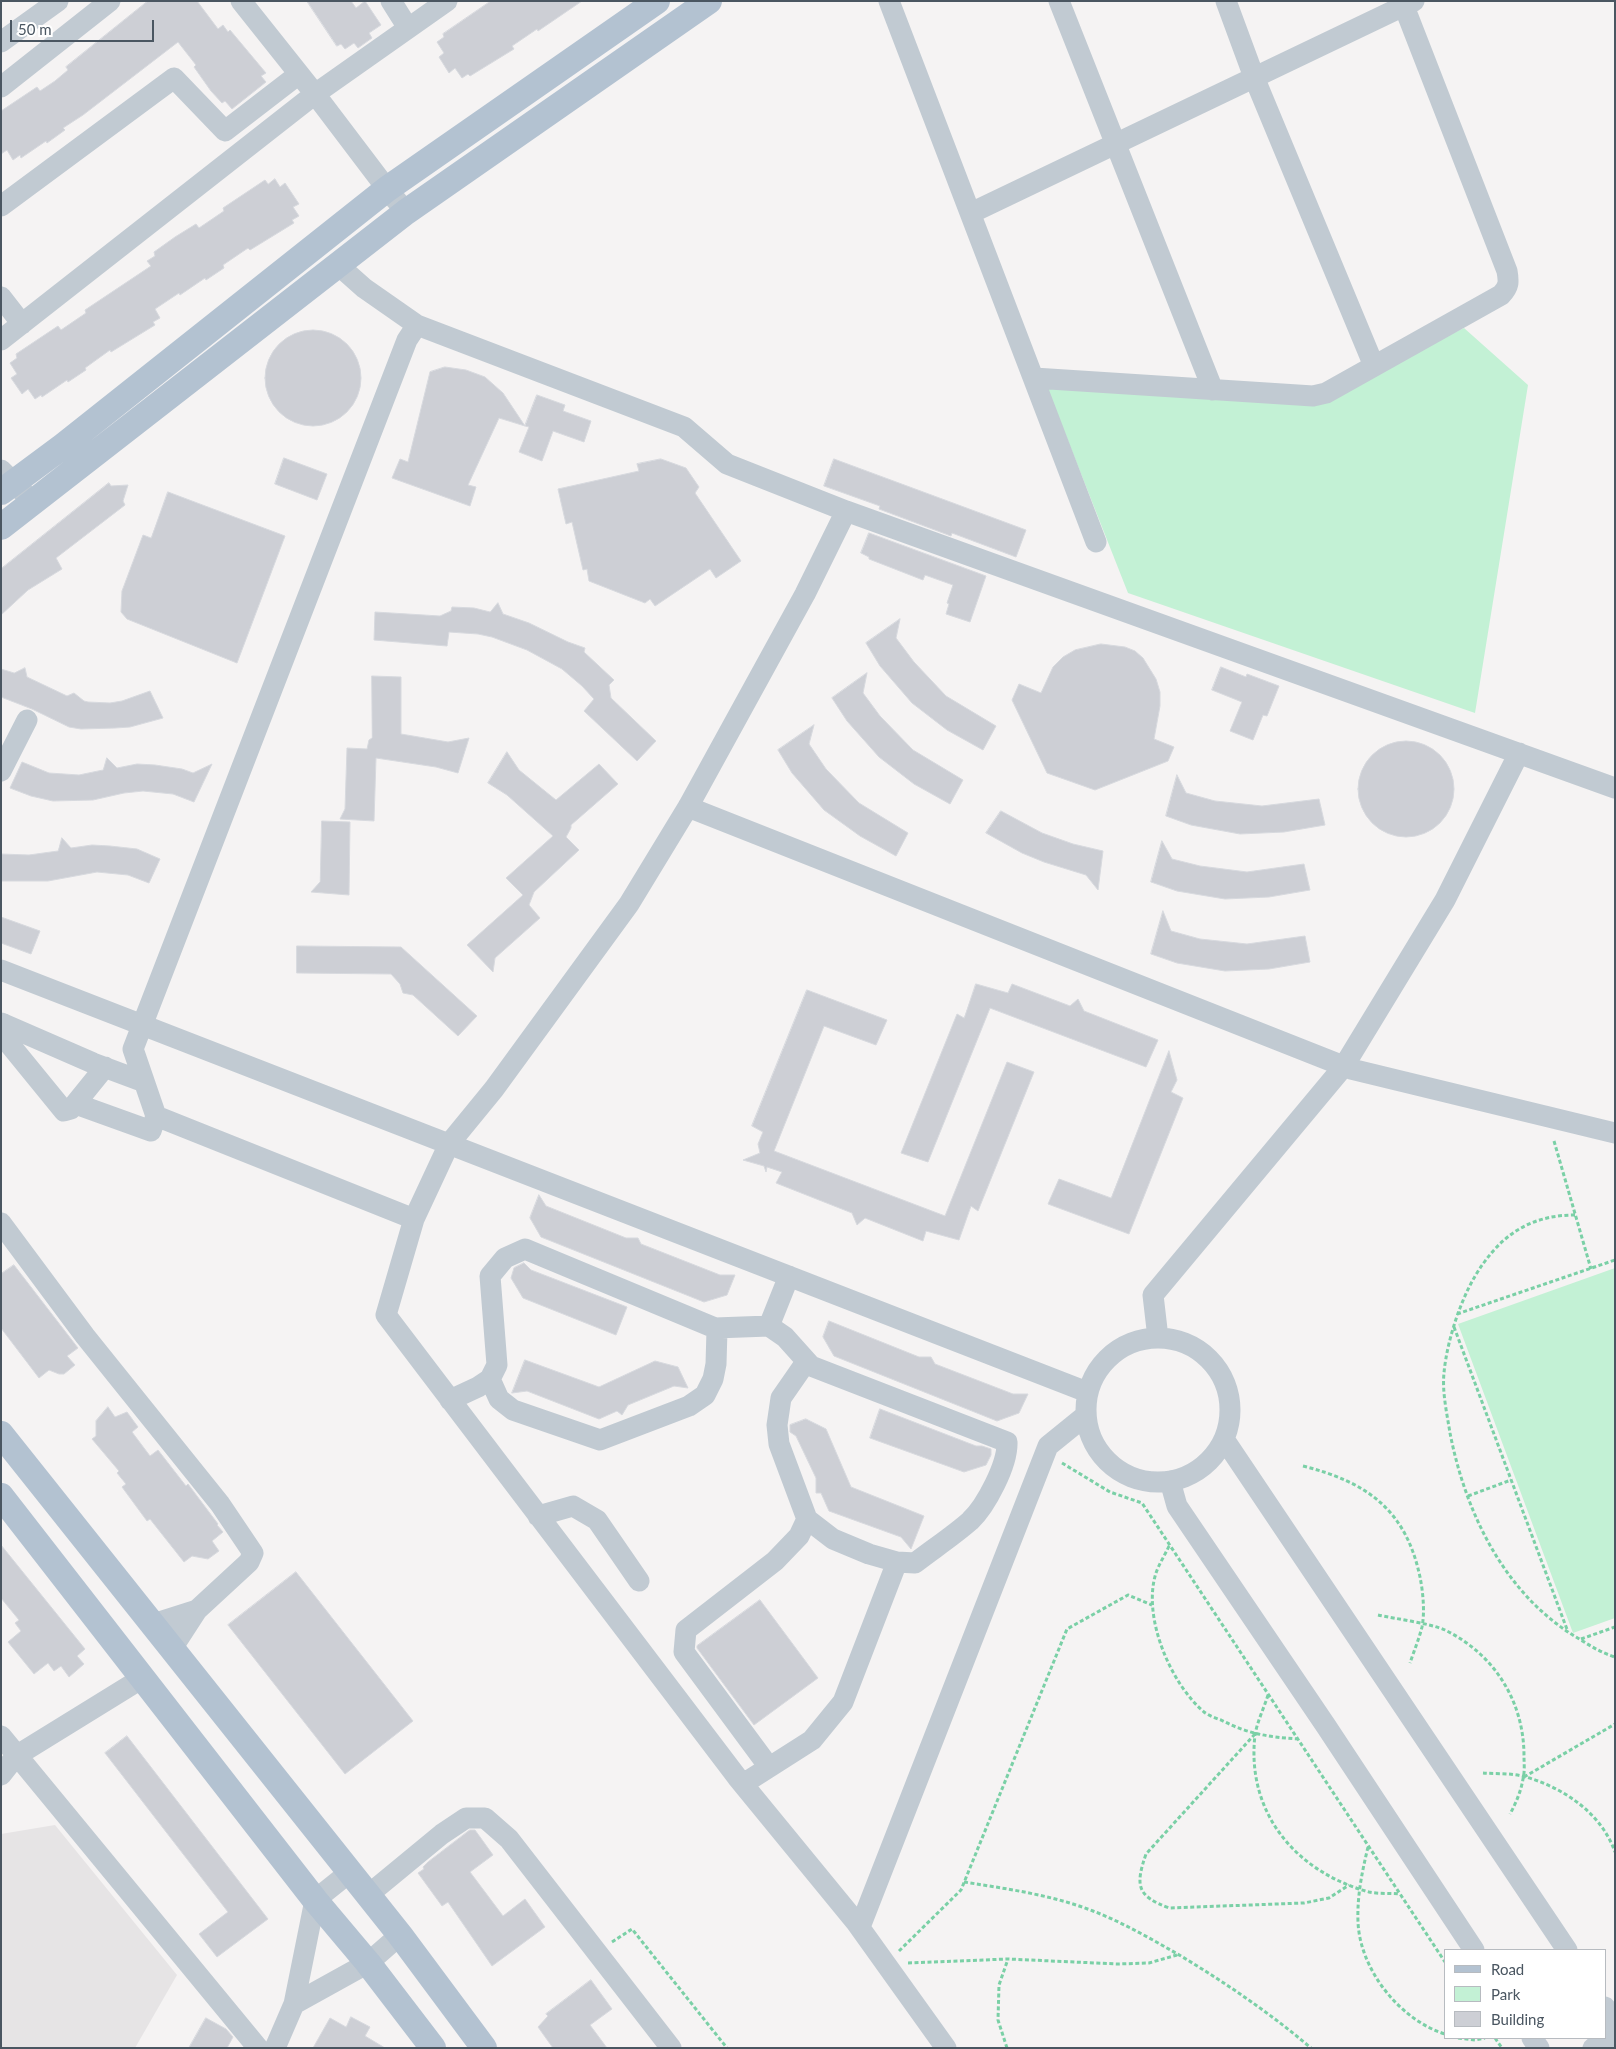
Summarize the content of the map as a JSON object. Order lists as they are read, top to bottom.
{
  "legend": ["Road", "Park", "Building"],
  "scale_bar": "50 m"
}
